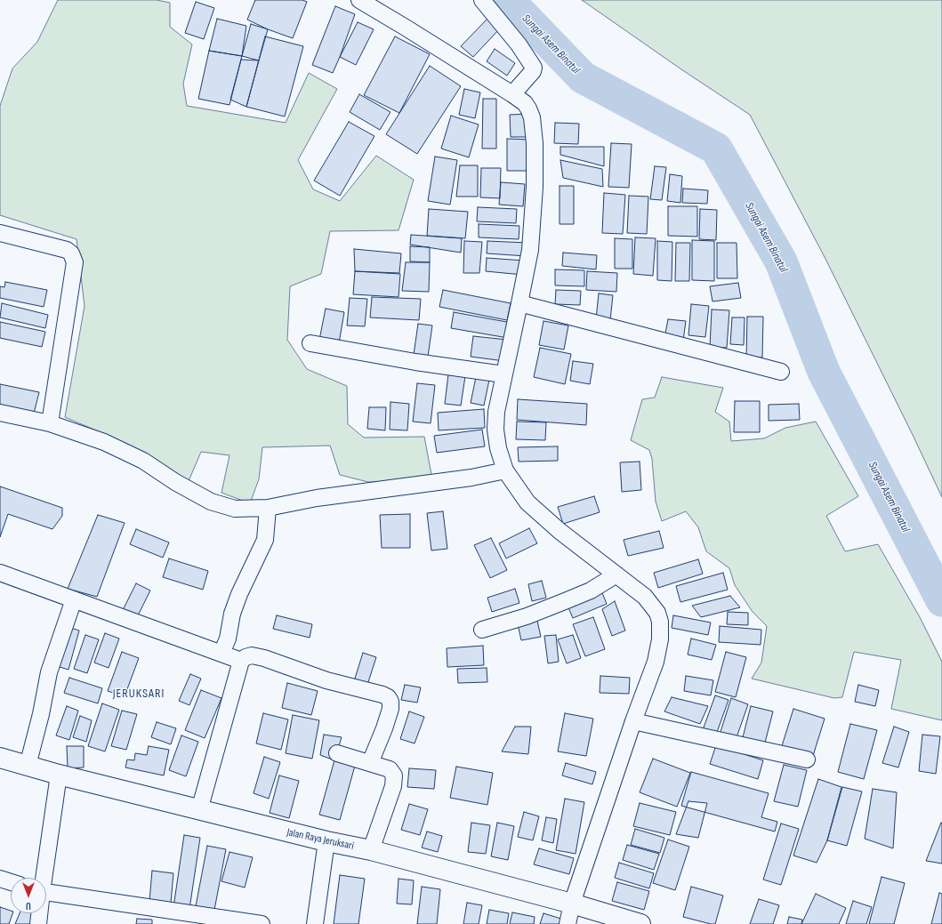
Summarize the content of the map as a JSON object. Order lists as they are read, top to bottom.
{
  "streets": {
    "street": ["Jalan Raya Jeruksari"]
  },
  "districts": ["JERUKSARI"],
  "water": ["Sungai Asem Binatul"],
  "north": "bottom"
}
